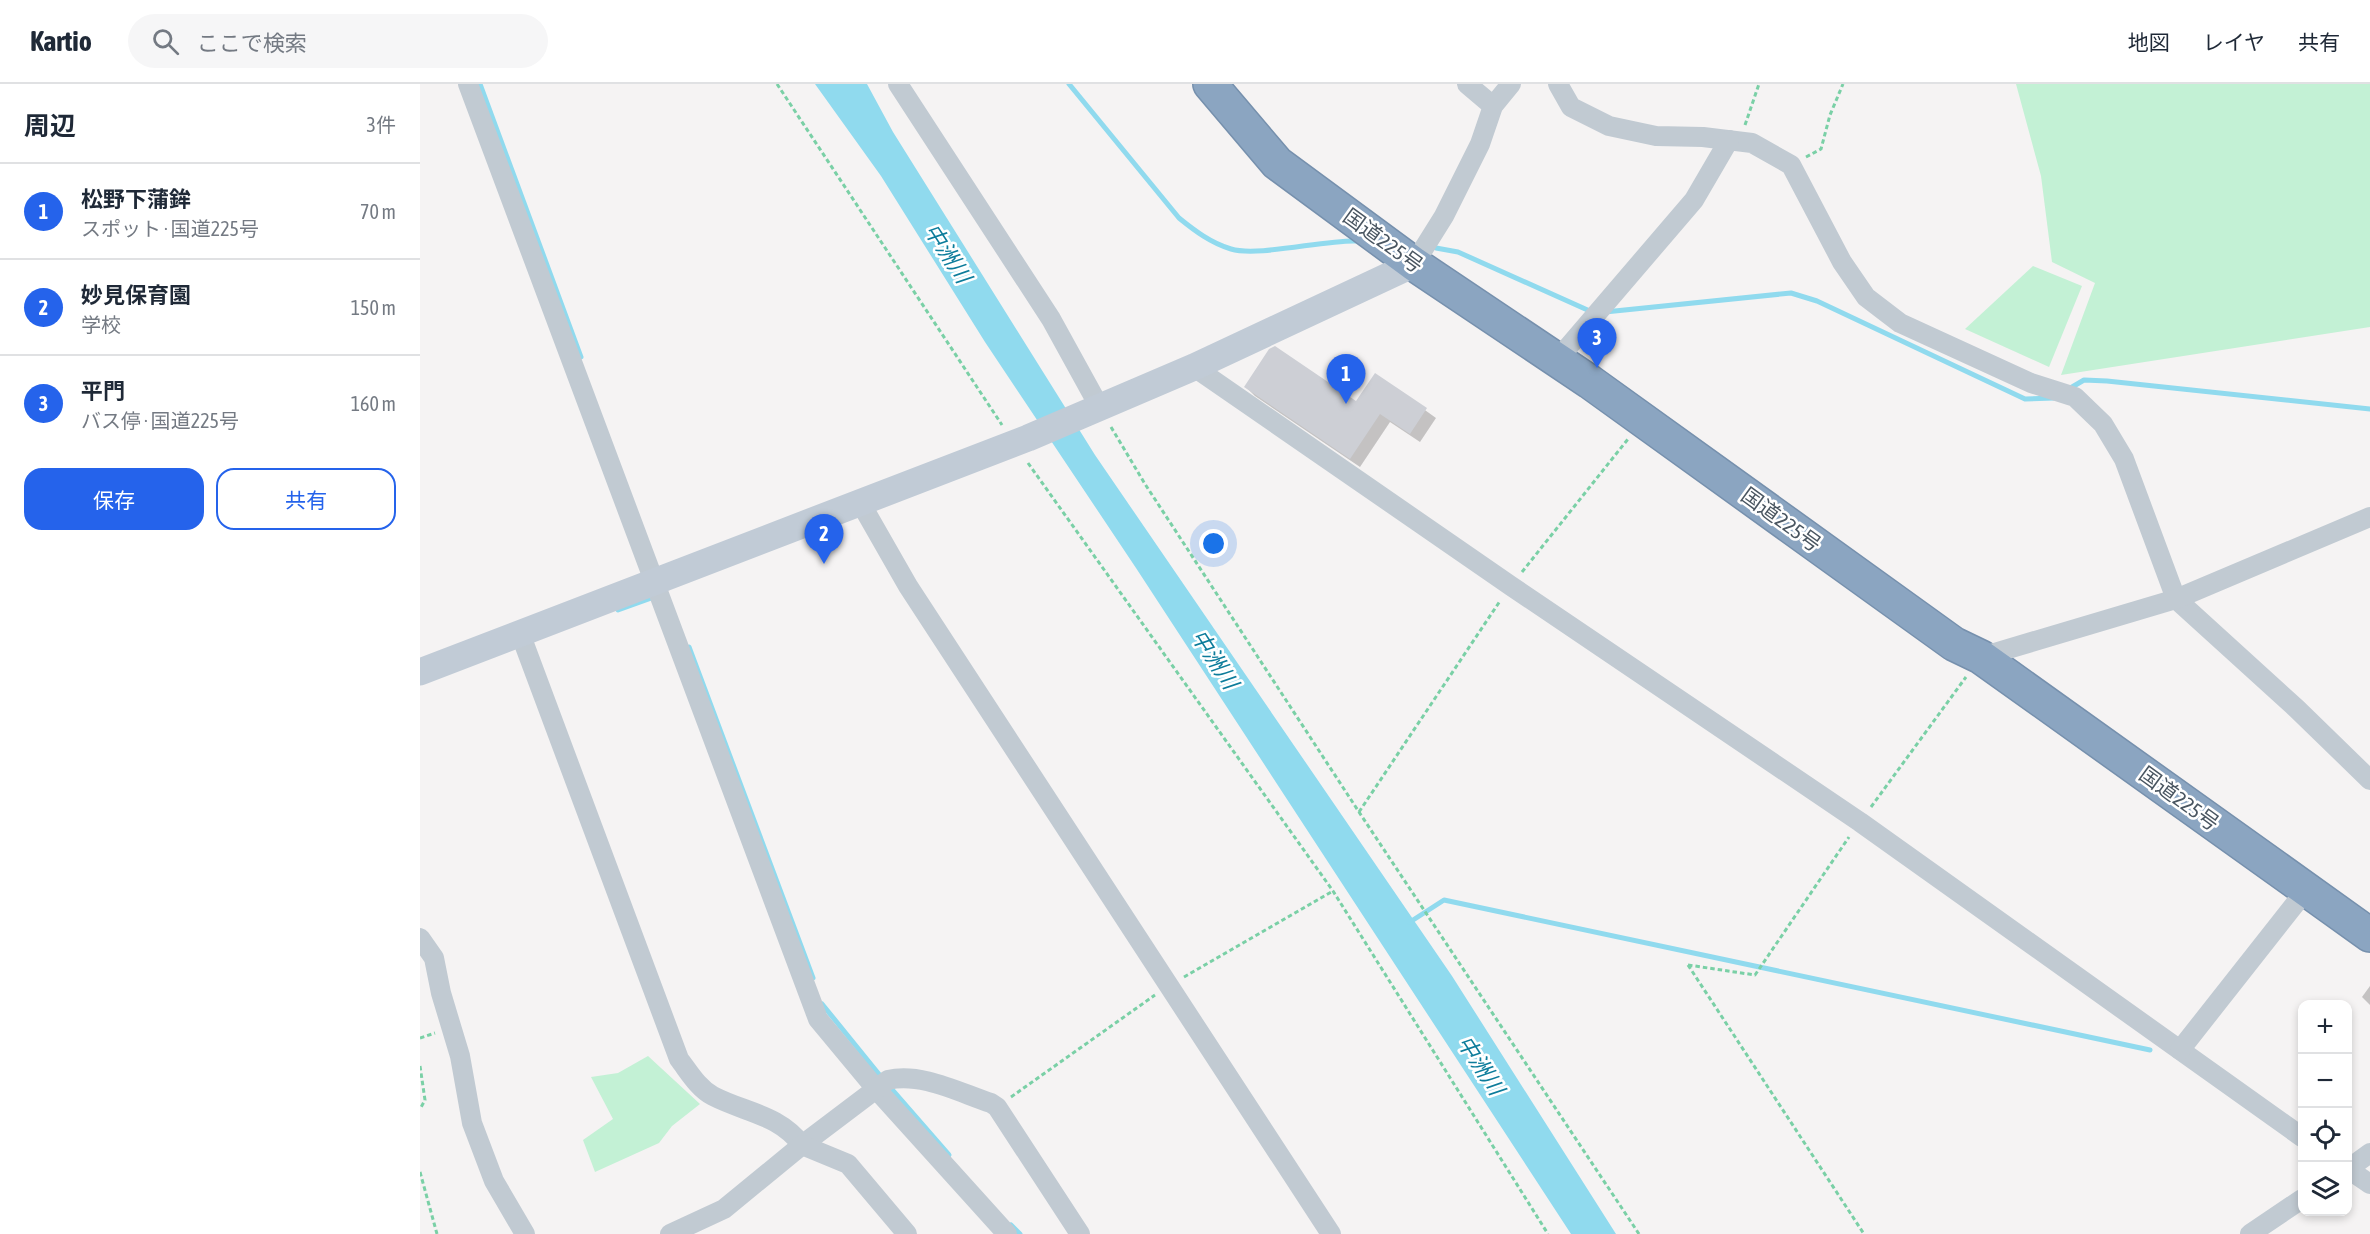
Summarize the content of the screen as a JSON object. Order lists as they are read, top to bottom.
{
  "streets": {
    "highway": ["国道225号"]
  },
  "water": ["中洲川"],
  "page": {
    "header": "Kartio",
    "search": "ここで検索",
    "nav": ["地図", "レイヤ", "共有"],
    "heading": ["周辺", "3件"],
    "list": [
      {
        "mark": "1",
        "name": "松野下蒲鉾",
        "note": "スポット · 国道225号",
        "value": "70 m"
      },
      {
        "mark": "2",
        "name": "妙見保育園",
        "note": "学校",
        "value": "150 m"
      },
      {
        "mark": "3",
        "name": "平門",
        "note": "バス停 · 国道225号",
        "value": "160 m"
      }
    ],
    "pins": ["3", "1", "2"],
    "buttons": ["保存", "共有"],
    "map_buttons": ["+", "−"]
  }
}
